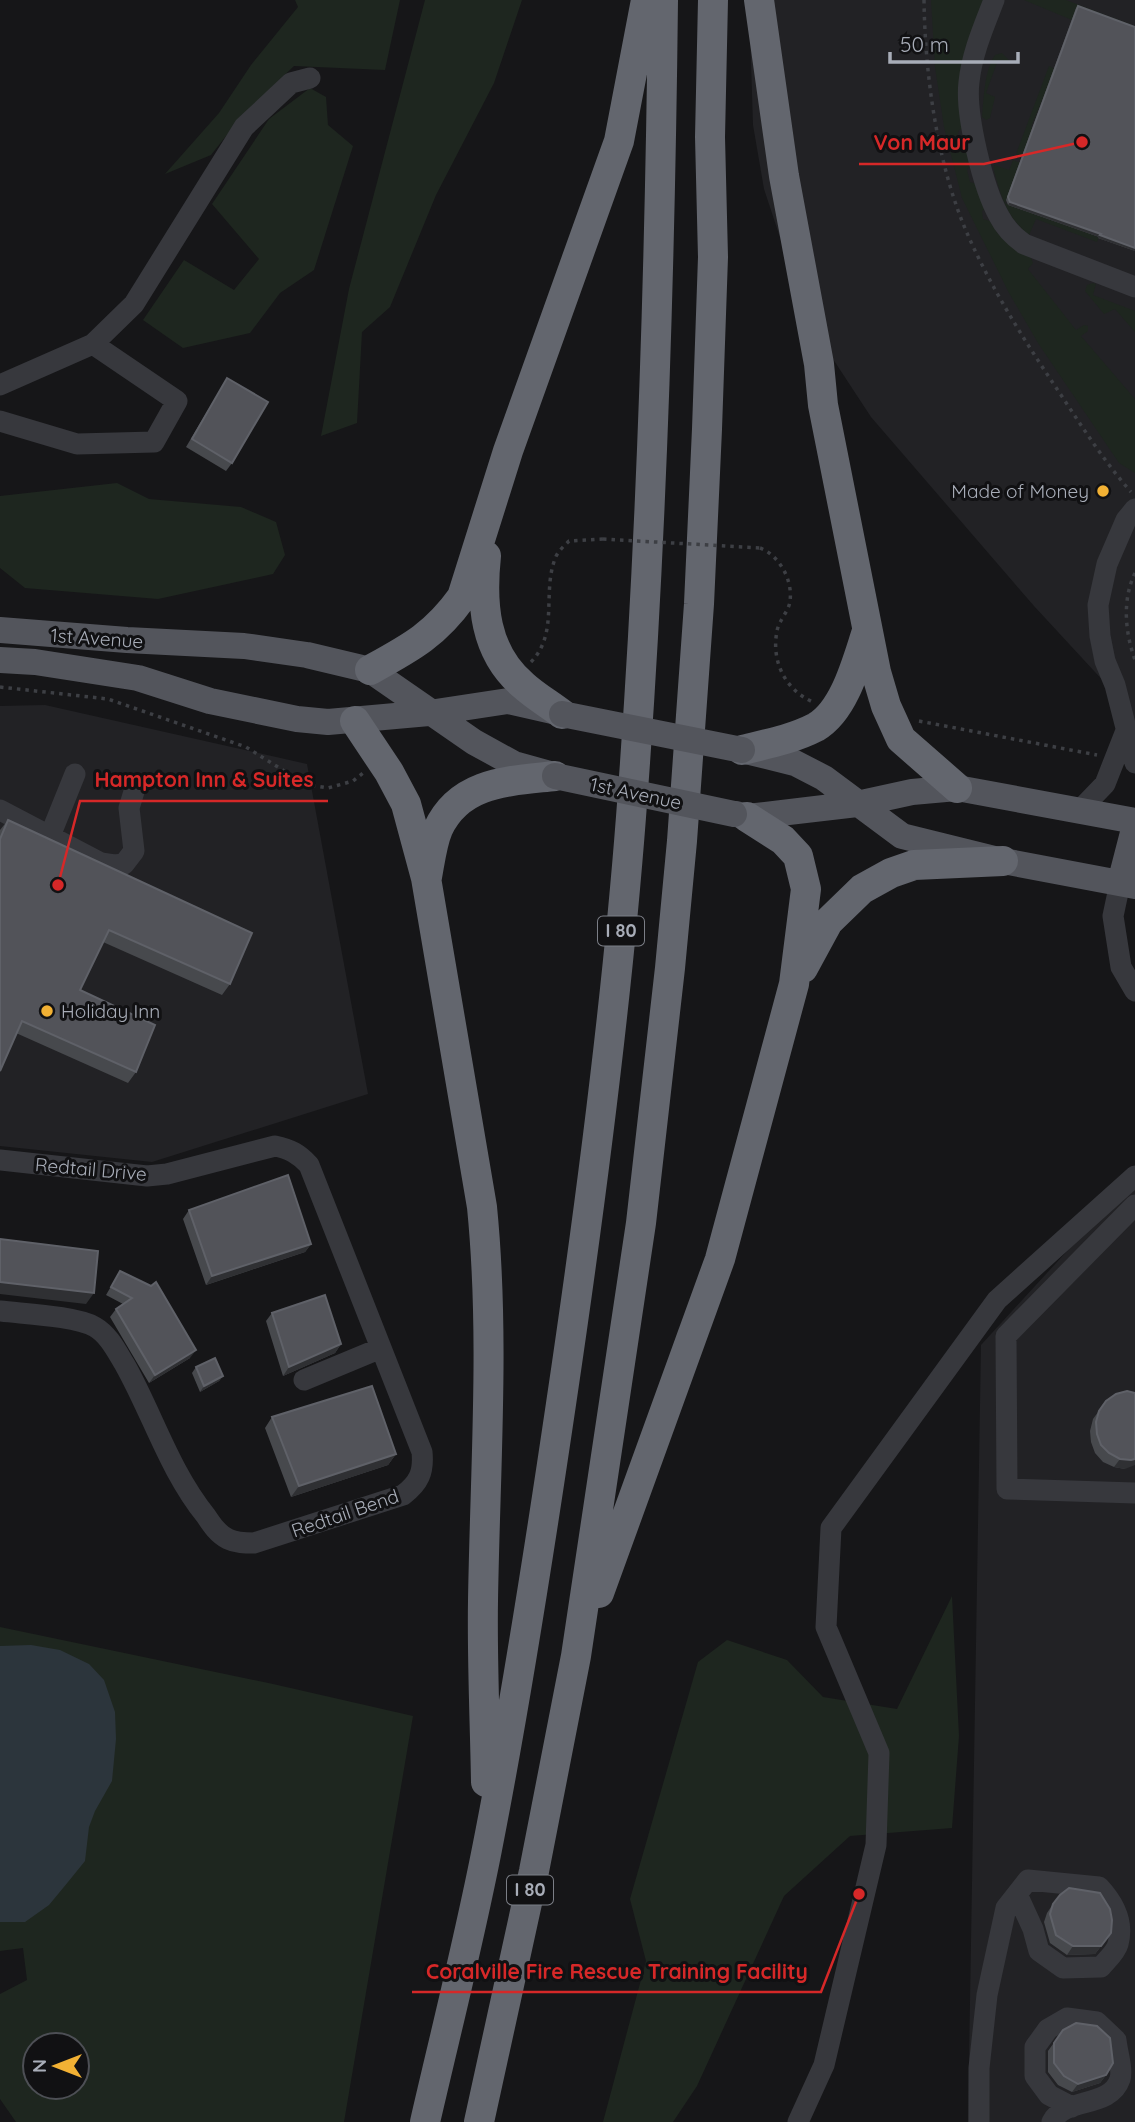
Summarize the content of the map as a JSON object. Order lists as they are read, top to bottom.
{
  "streets": {
    "highway": ["I 80"],
    "main road": ["1st Avenue"],
    "street": ["Redtail Drive", "Redtail Bend"]
  },
  "crossings": [
    ["Redtail Drive", "Redtail Bend"]
  ],
  "places": [
    "Von Maur",
    "Made of Money",
    "Hampton Inn & Suites",
    "Holiday Inn",
    "Coralville Fire Rescue Training Facility"
  ],
  "scale_bar": "50 m",
  "north": "left"
}
